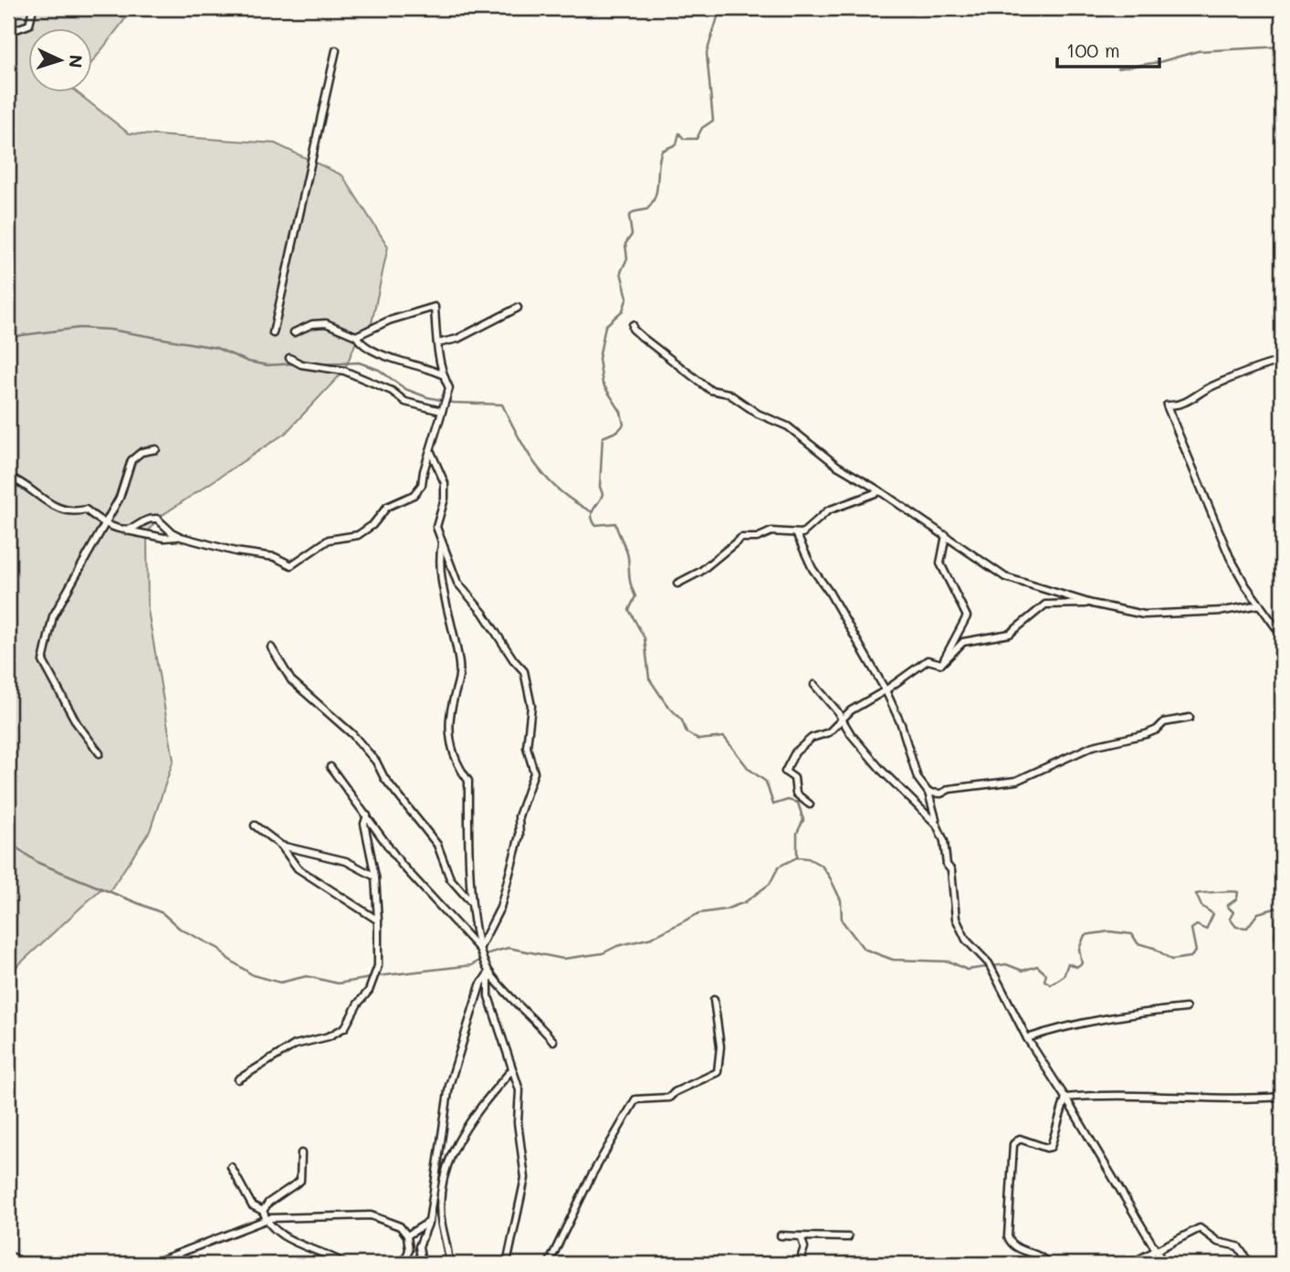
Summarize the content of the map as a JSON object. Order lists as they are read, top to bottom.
{
  "scale_bar": "100 m",
  "north": "right"
}
